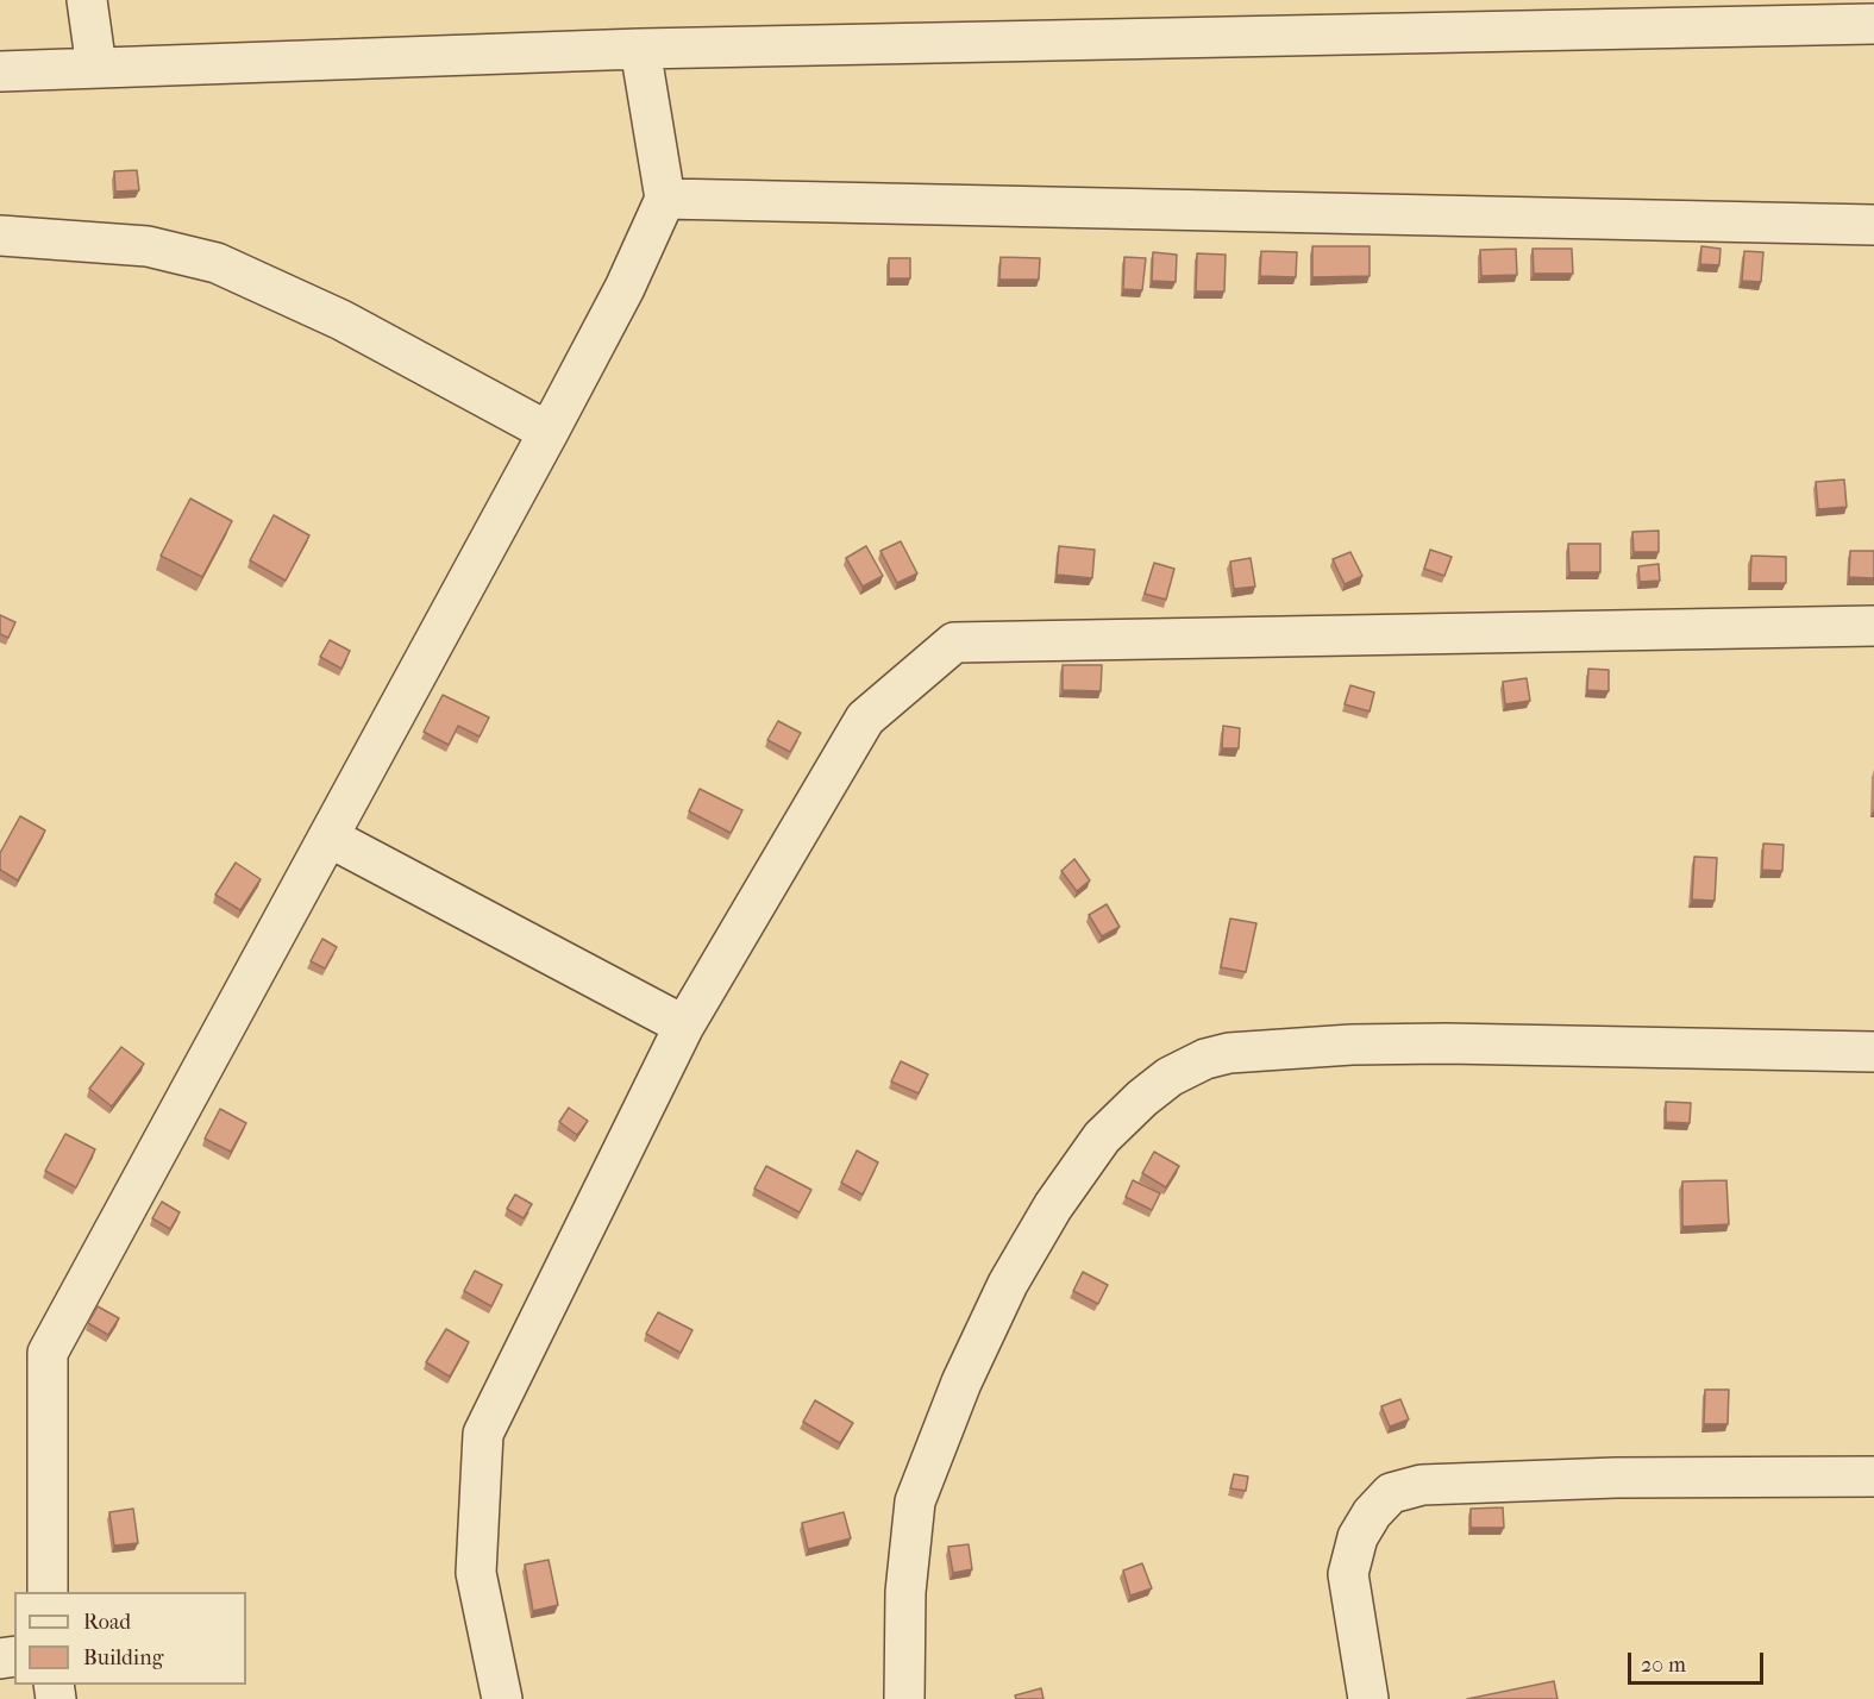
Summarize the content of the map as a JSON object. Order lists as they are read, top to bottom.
{
  "legend": ["Road", "Building"],
  "scale_bar": "20 m"
}
